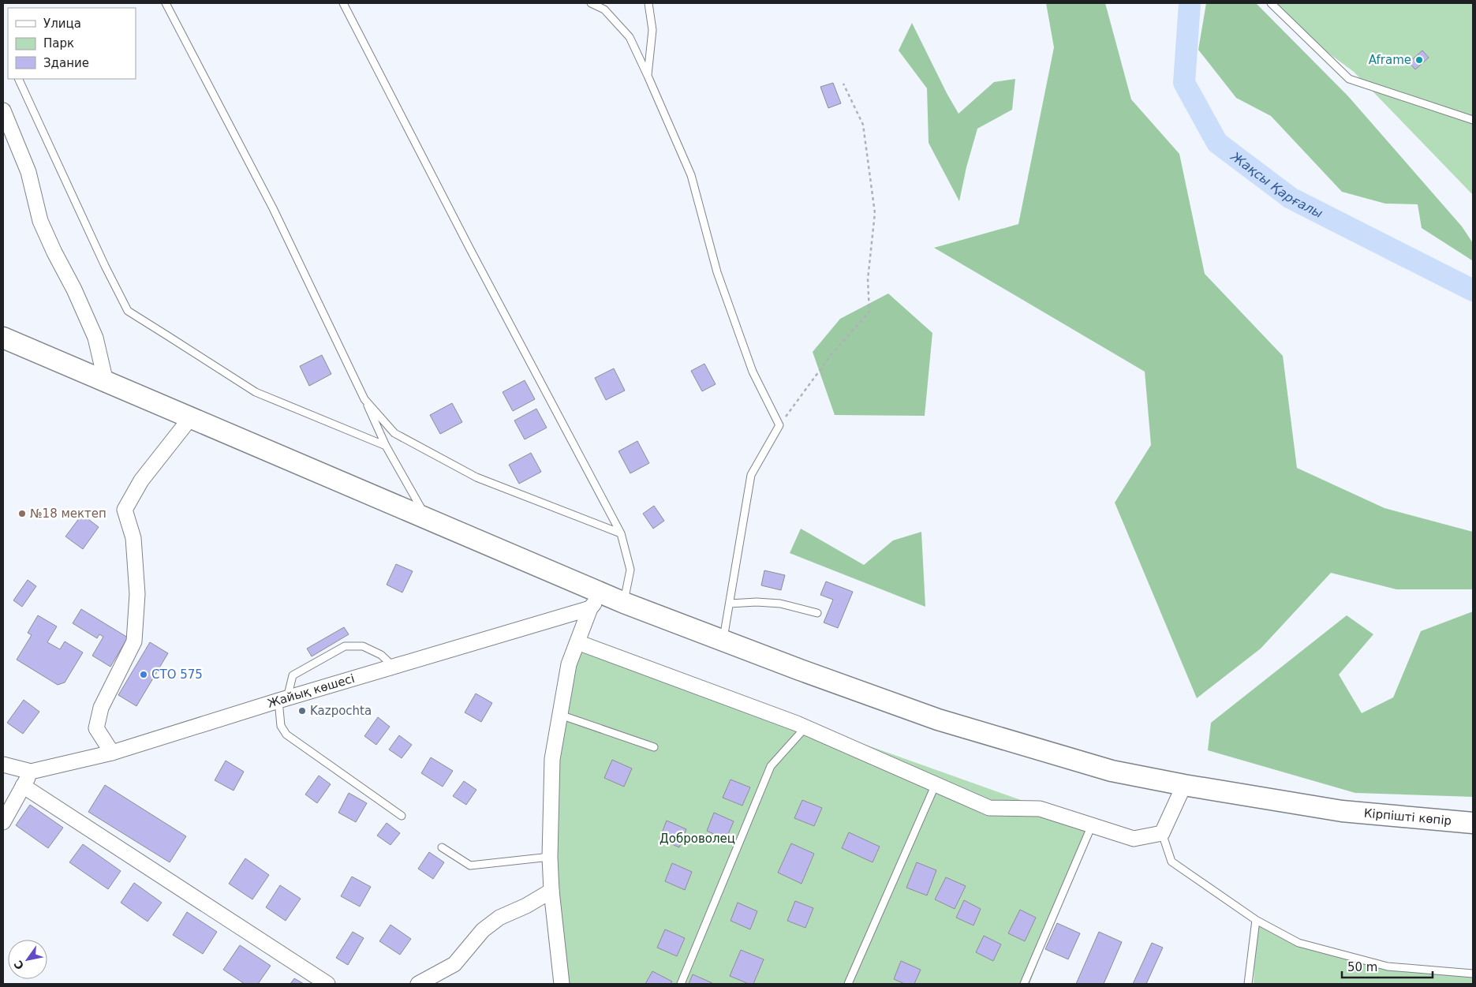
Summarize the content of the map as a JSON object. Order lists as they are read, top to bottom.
{
  "streets": {
    "main road": ["Кірпішті көпір"],
    "street": ["Жайық көшесі"]
  },
  "crossings": [
    ["Жайық көшесі", "Кірпішті көпір"]
  ],
  "water": ["Жақсы Қарғалы"],
  "parks": ["Доброволец"],
  "places": [
    "Aframe",
    "№18 мектеп",
    "СТО 575",
    "Kazpochta"
  ],
  "legend": ["Улица", "Парк", "Здание"],
  "scale_bar": "50 m",
  "north": "bottom left"
}
